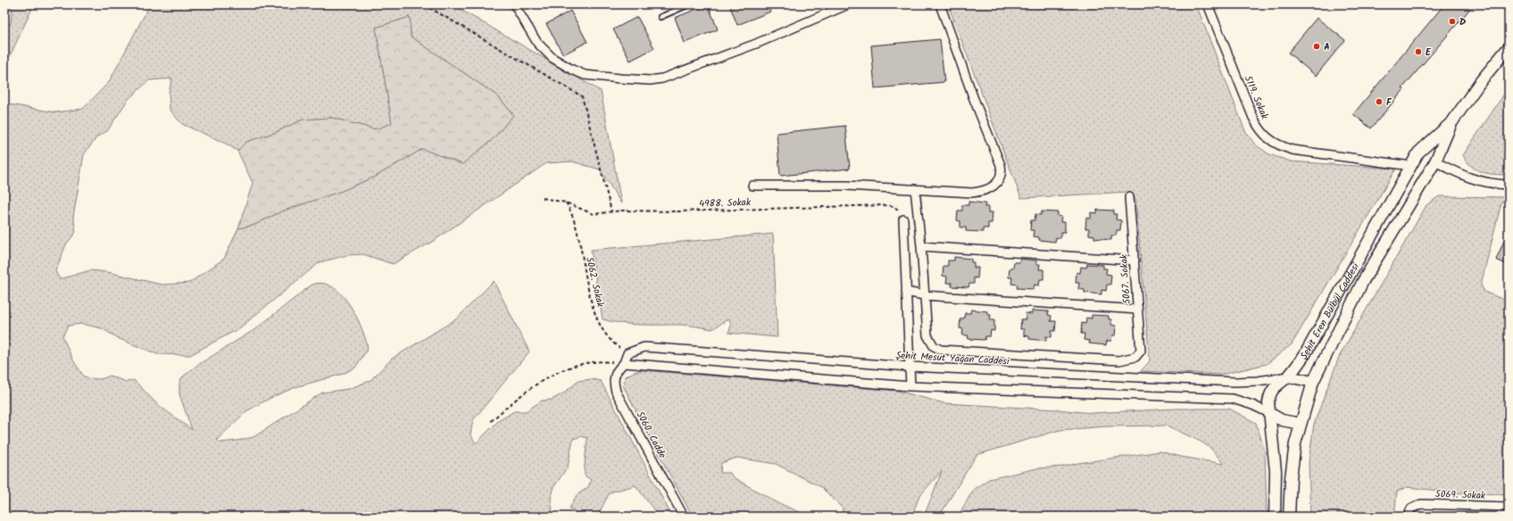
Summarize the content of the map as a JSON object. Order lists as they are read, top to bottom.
{
  "streets": {
    "street": [
      "5119. Sokak",
      "5067. Sokak",
      "Şehit Eren Bülbül Caddesi",
      "Şehit Mesut Yağan Caddesi",
      "5060. Cadde",
      "5069. Sokak"
    ],
    "path": ["4988. Sokak", "5062. Sokak"]
  },
  "crossings": [
    ["5119. Sokak", "Şehit Eren Bülbül Caddesi"],
    ["4988. Sokak", "5062. Sokak"],
    ["5062. Sokak", "Şehit Mesut Yağan Caddesi"],
    ["Şehit Eren Bülbül Caddesi", "Şehit Mesut Yağan Caddesi"]
  ],
  "places": [
    "D",
    "A",
    "E",
    "F"
  ]
}
